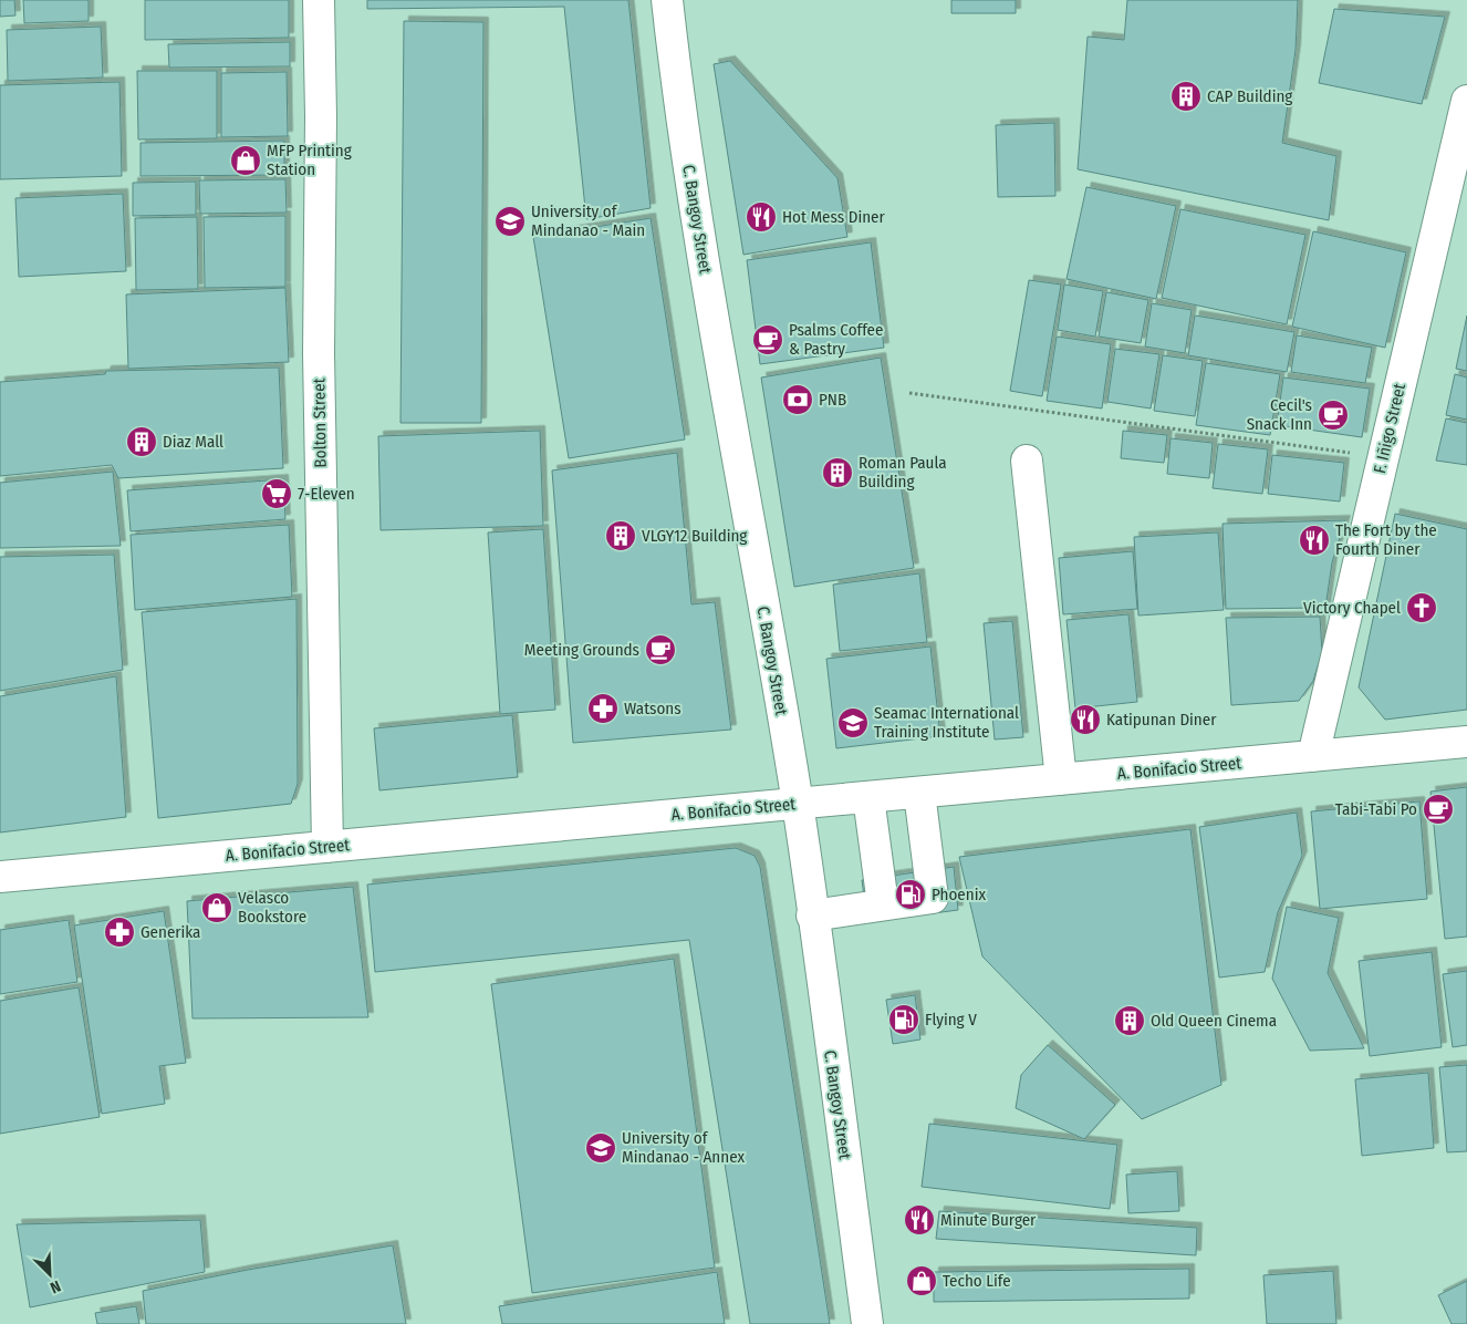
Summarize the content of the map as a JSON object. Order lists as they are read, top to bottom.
{
  "streets": {
    "street": [
      "C. Bangoy Street",
      "Bolton Street",
      "F. Iñigo Street",
      "A. Bonifacio Street"
    ]
  },
  "crossings": [
    ["C. Bangoy Street", "A. Bonifacio Street"],
    ["Bolton Street", "A. Bonifacio Street"],
    ["F. Iñigo Street", "A. Bonifacio Street"]
  ],
  "places": {
    "building": [
      "CAP Building",
      "Diaz Mall",
      "Roman Paula Building",
      "VLGY12 Building",
      "Old Queen Cinema"
    ],
    "shop": ["MFP Printing Station", "Velasco Bookstore", "Techo Life"],
    "restaurant": [
      "Hot Mess Diner",
      "The Fort by the Fourth Diner",
      "Katipunan Diner",
      "Minute Burger"
    ],
    "school or university": ["University of Mindanao - Main", "Seamac International Training Institute", "University of Mindanao - Annex"],
    "cafe": [
      "Psalms Coffee & Pastry",
      "Cecil's Snack Inn",
      "Meeting Grounds",
      "Tabi-Tabi Po"
    ],
    "bank": ["PNB"],
    "supermarket": ["7-Eleven"],
    "church": ["Victory Chapel"],
    "pharmacy": ["Watsons", "Generika"],
    "fuel station": ["Phoenix", "Flying V"]
  },
  "north": "bottom right"
}
